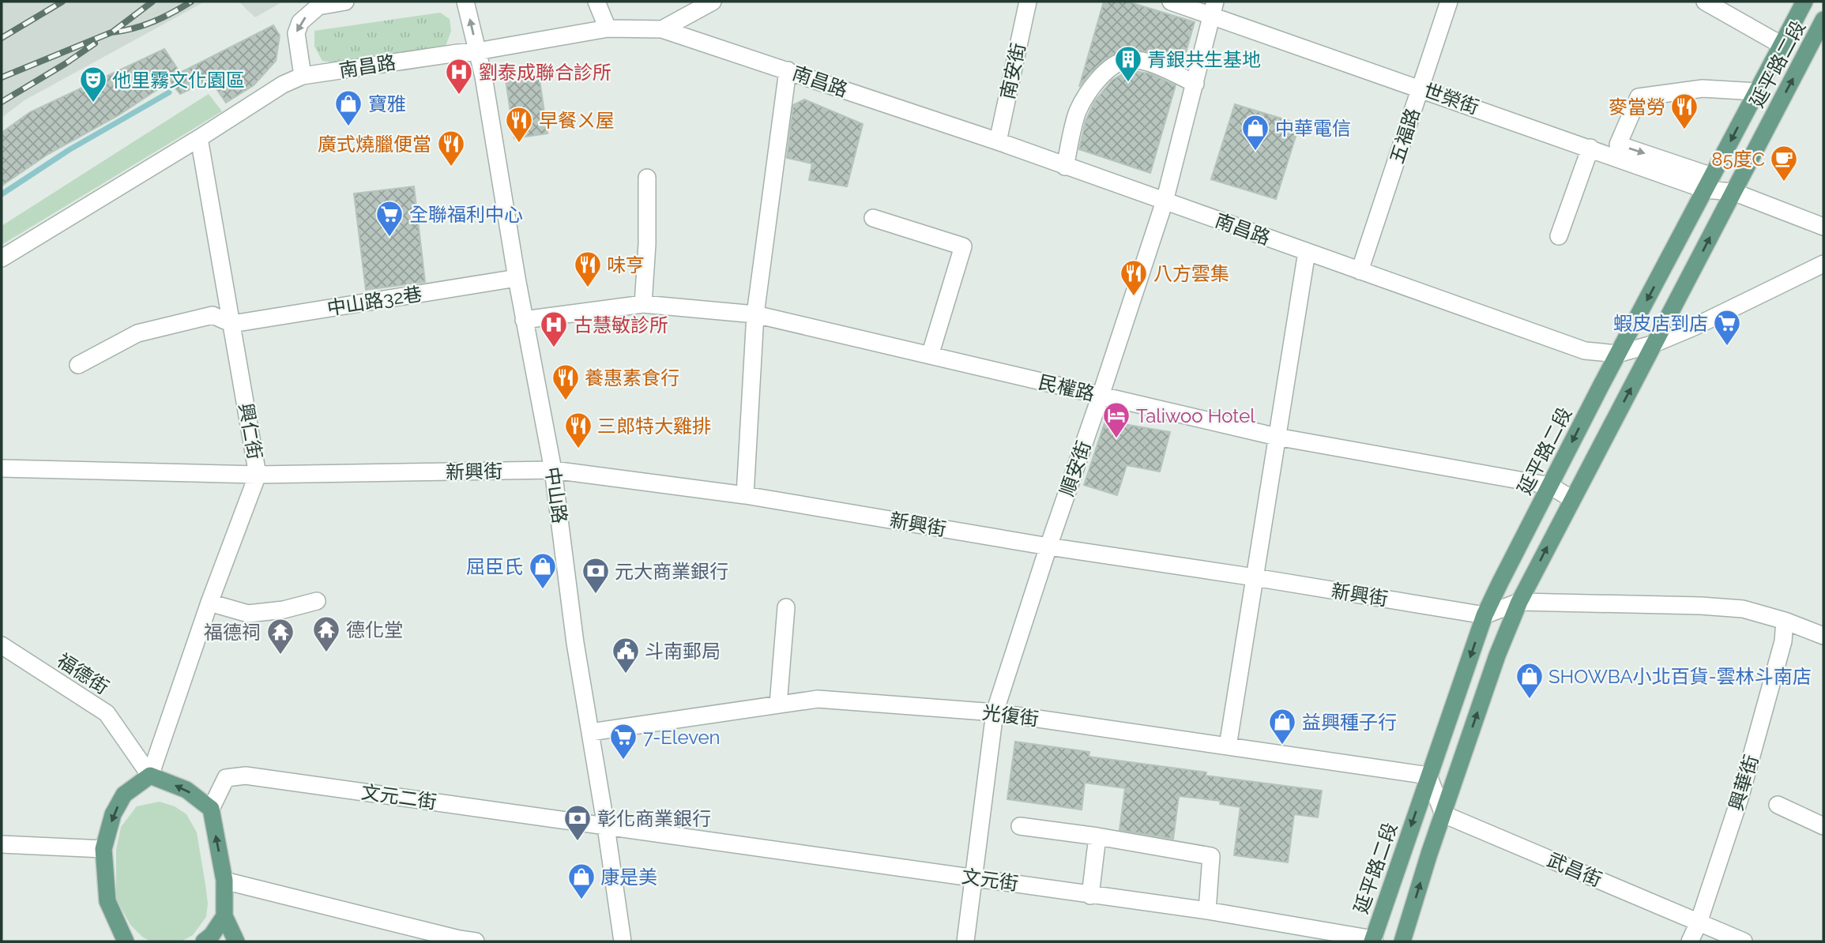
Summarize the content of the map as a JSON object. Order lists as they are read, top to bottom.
{
  "streets": {
    "main road": ["延平路二段"],
    "street": [
      "南昌路",
      "南安街",
      "世榮街",
      "五福路",
      "中山路32巷",
      "民權路",
      "興仁街",
      "順安街",
      "新興街",
      "中山路",
      "福德街",
      "光復街",
      "興華街",
      "文元二街",
      "武昌街",
      "文元街"
    ]
  },
  "crossings": [
    ["延平路二段", "南昌路"],
    ["延平路二段", "世榮街"],
    ["延平路二段", "民權路"],
    ["延平路二段", "新興街"],
    ["延平路二段", "光復街"],
    ["延平路二段", "武昌街"],
    ["延平路二段", "文元街"],
    ["南昌路", "南安街"],
    ["南昌路", "五福路"],
    ["南昌路", "興仁街"],
    ["南昌路", "順安街"],
    ["南昌路", "中山路"],
    ["世榮街", "五福路"],
    ["世榮街", "順安街"],
    ["中山路32巷", "興仁街"],
    ["中山路32巷", "中山路"],
    ["民權路", "順安街"],
    ["民權路", "中山路"],
    ["興仁街", "新興街"],
    ["興仁街", "福德街"],
    ["順安街", "新興街"],
    ["順安街", "光復街"],
    ["順安街", "文元街"],
    ["新興街", "中山路"],
    ["中山路", "光復街"],
    ["中山路", "文元二街"],
    ["中山路", "文元街"],
    ["興華街", "武昌街"],
    ["文元二街", "文元街"]
  ],
  "places": {
    "building": ["青銀共生基地"],
    "hospital": ["劉泰成聯合診所", "古慧敏診所"],
    "theatre": ["他里霧文化園區"],
    "shop": [
      "寶雅",
      "中華電信",
      "屈臣氏",
      "SHOWBA小北百貨-雲林斗南店",
      "益興種子行",
      "康是美"
    ],
    "restaurant": [
      "麥當勞",
      "早餐ㄨ屋",
      "廣式燒臘便當",
      "味亨",
      "八方雲集",
      "養惠素食行",
      "三郎特大雞排"
    ],
    "cafe": ["85度C"],
    "supermarket": ["全聯福利中心", "蝦皮店到店", "7-Eleven"],
    "hotel": ["Taliwoo Hotel"],
    "bank": ["元大商業銀行", "彰化商業銀行"],
    "temple": ["德化堂", "福德祠"],
    "public building": ["斗南郵局"]
  }
}
